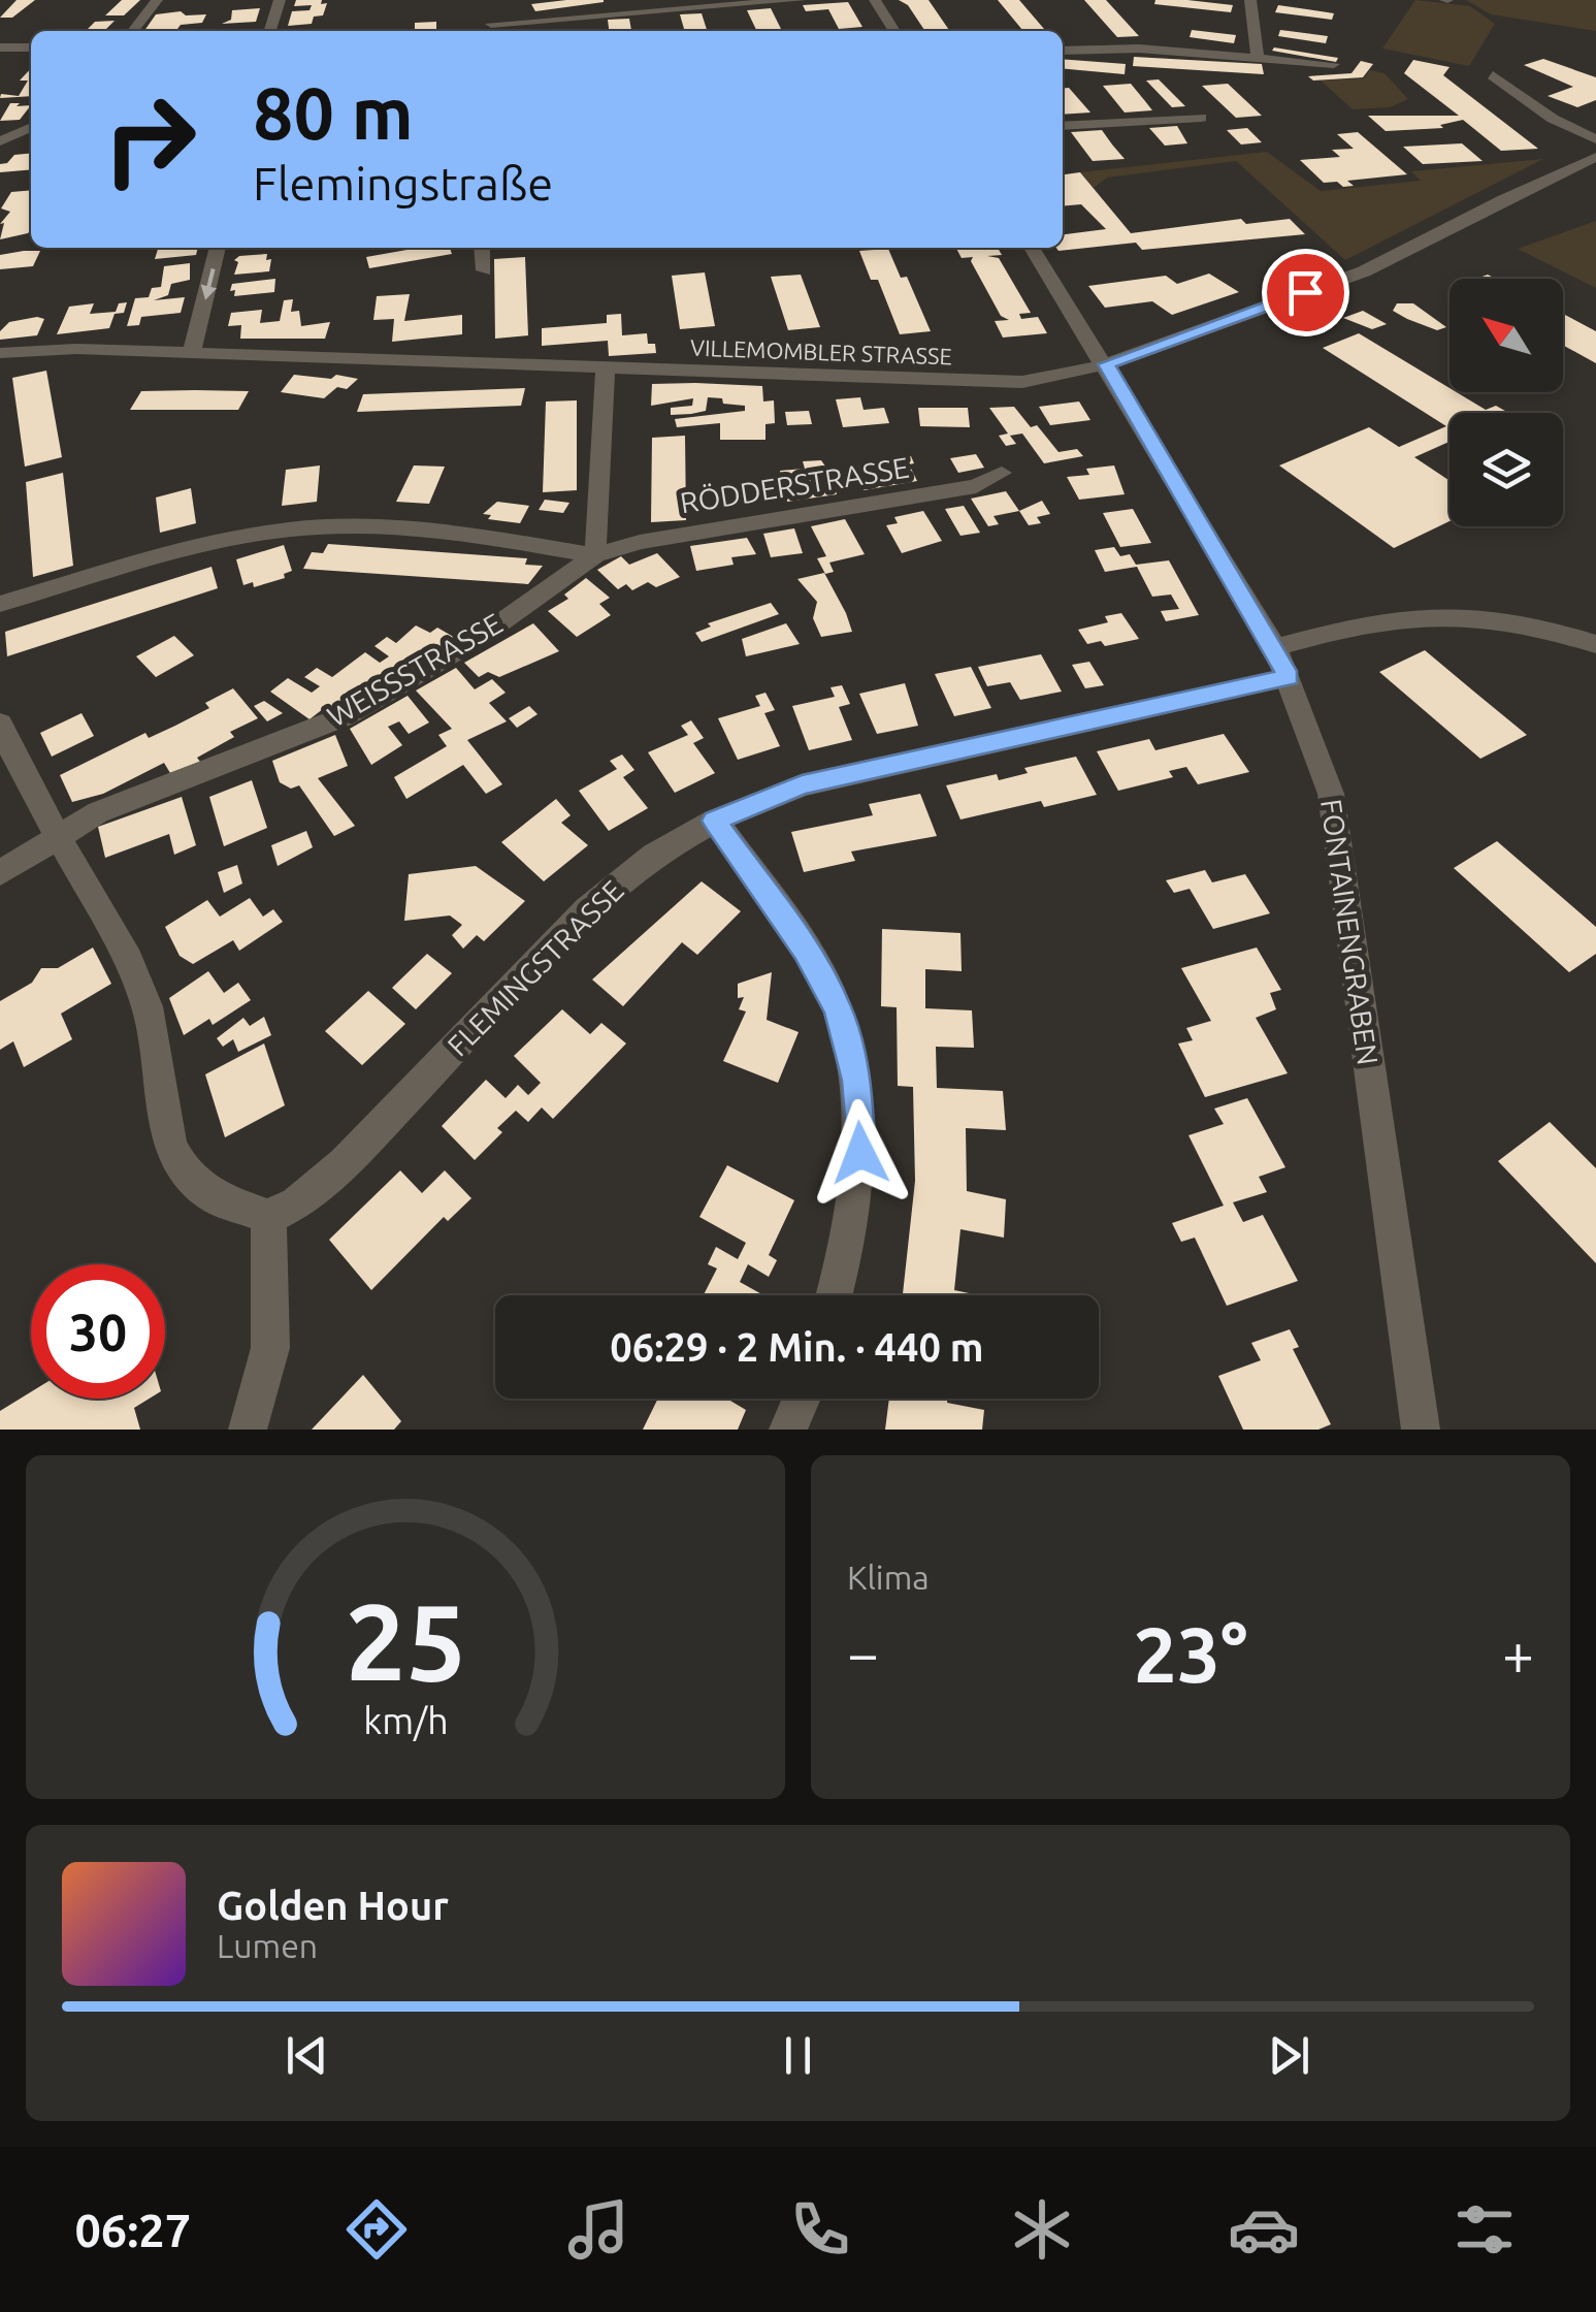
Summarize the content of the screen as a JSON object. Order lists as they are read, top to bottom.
{
  "streets": {
    "street": [
      "VILLEMOMBLER STRASSE",
      "RÖDDERSTRASSE",
      "WEISSSTRASSE",
      "FONTAINENGRABEN",
      "FLEMINGSTRASSE"
    ]
  },
  "crossings": [
    ["VILLEMOMBLER STRASSE", "FONTAINENGRABEN"],
    ["RÖDDERSTRASSE", "WEISSSTRASSE"],
    ["FONTAINENGRABEN", "FLEMINGSTRASSE"]
  ],
  "north": "top left",
  "page": {
    "turn": ["80 m", "Flemingstraße"],
    "limit": "30",
    "trip": "06:29 · 2 Min. · 440 m",
    "tile": "Klima",
    "heat": ["−", "23°", "+"],
    "song": ["Golden Hour", "Lumen"],
    "tabs": "06:27",
    "gauge": ["25", "km/h"]
  }
}
